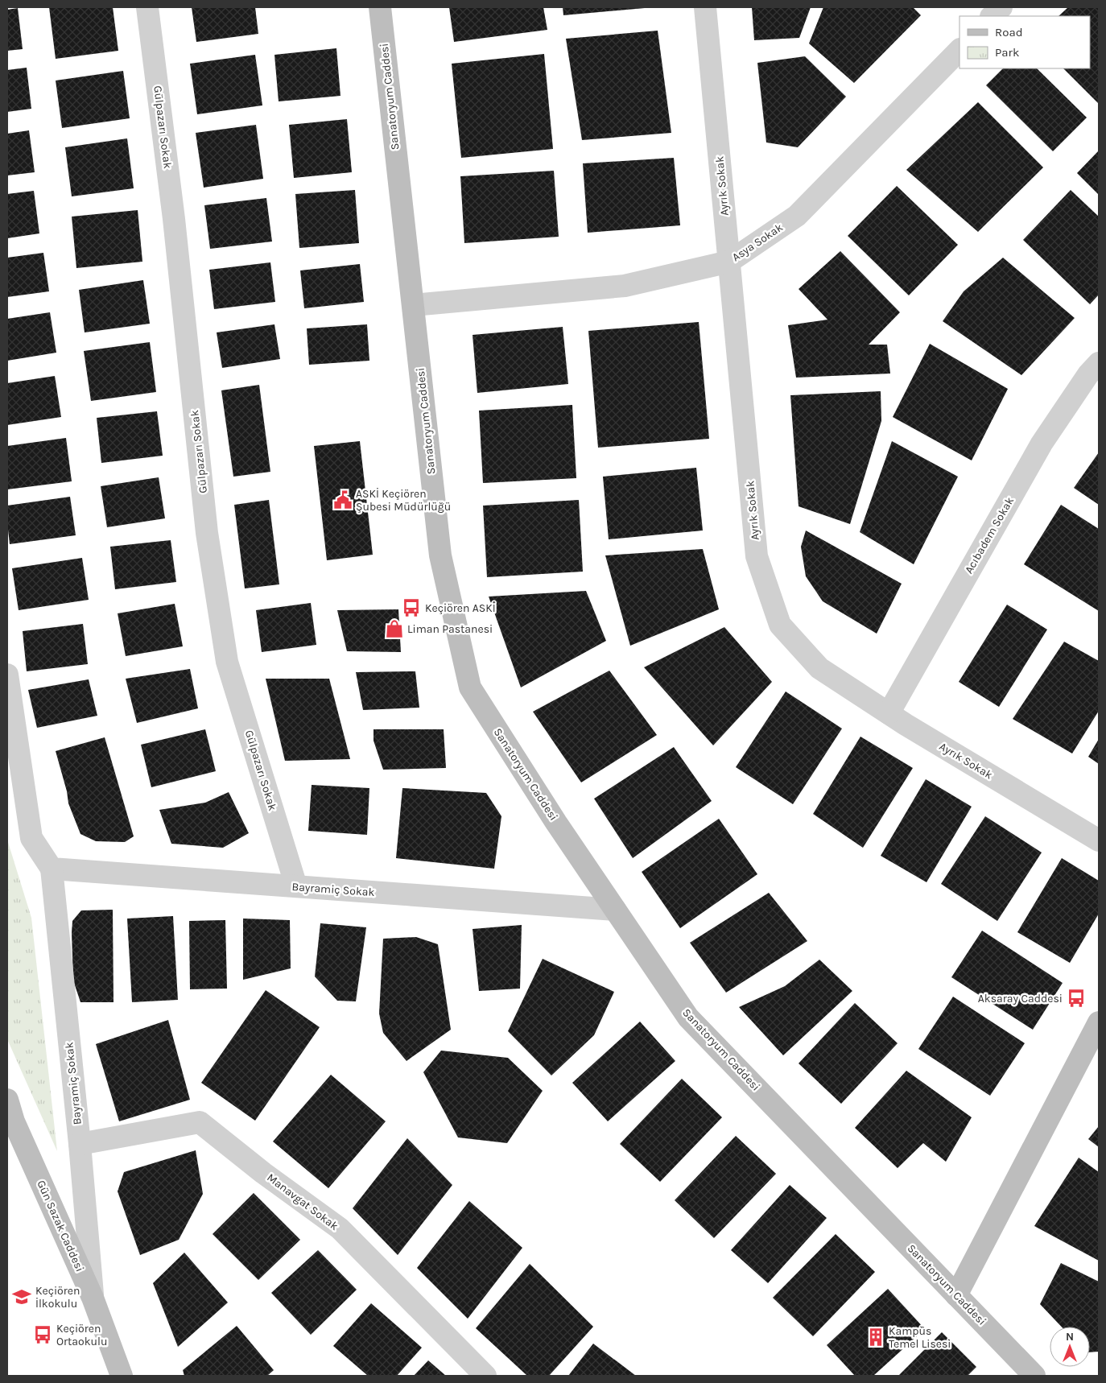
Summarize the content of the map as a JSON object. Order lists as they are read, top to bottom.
{
  "streets": {
    "main road": ["Sanatoryum Caddesi", "Gün Sazak Caddesi"],
    "street": [
      "Gülpazarı Sokak",
      "Ayrık Sokak",
      "Asya Sokak",
      "Acıbadem Sokak",
      "Bayramiç Sokak",
      "Manavgat Sokak"
    ]
  },
  "crossings": [
    ["Sanatoryum Caddesi", "Asya Sokak"],
    ["Sanatoryum Caddesi", "Bayramiç Sokak"],
    ["Gülpazarı Sokak", "Bayramiç Sokak"],
    ["Ayrık Sokak", "Asya Sokak"],
    ["Ayrık Sokak", "Acıbadem Sokak"],
    ["Bayramiç Sokak", "Manavgat Sokak"],
    ["Bayramiç Sokak", "Gün Sazak Caddesi"]
  ],
  "places": {
    "public building": ["ASKİ Keçiören Şubesi Müdürlüğü"],
    "bus stop": ["Keçiören ASKİ", "Aksaray Caddesi", "Keçiören Ortaokulu"],
    "shop": ["Liman Pastanesi"],
    "school or university": ["Keçiören İlkokulu"],
    "building": ["Kampüs Temel Lisesi"]
  },
  "legend": ["Road", "Park"],
  "north": "top"
}
